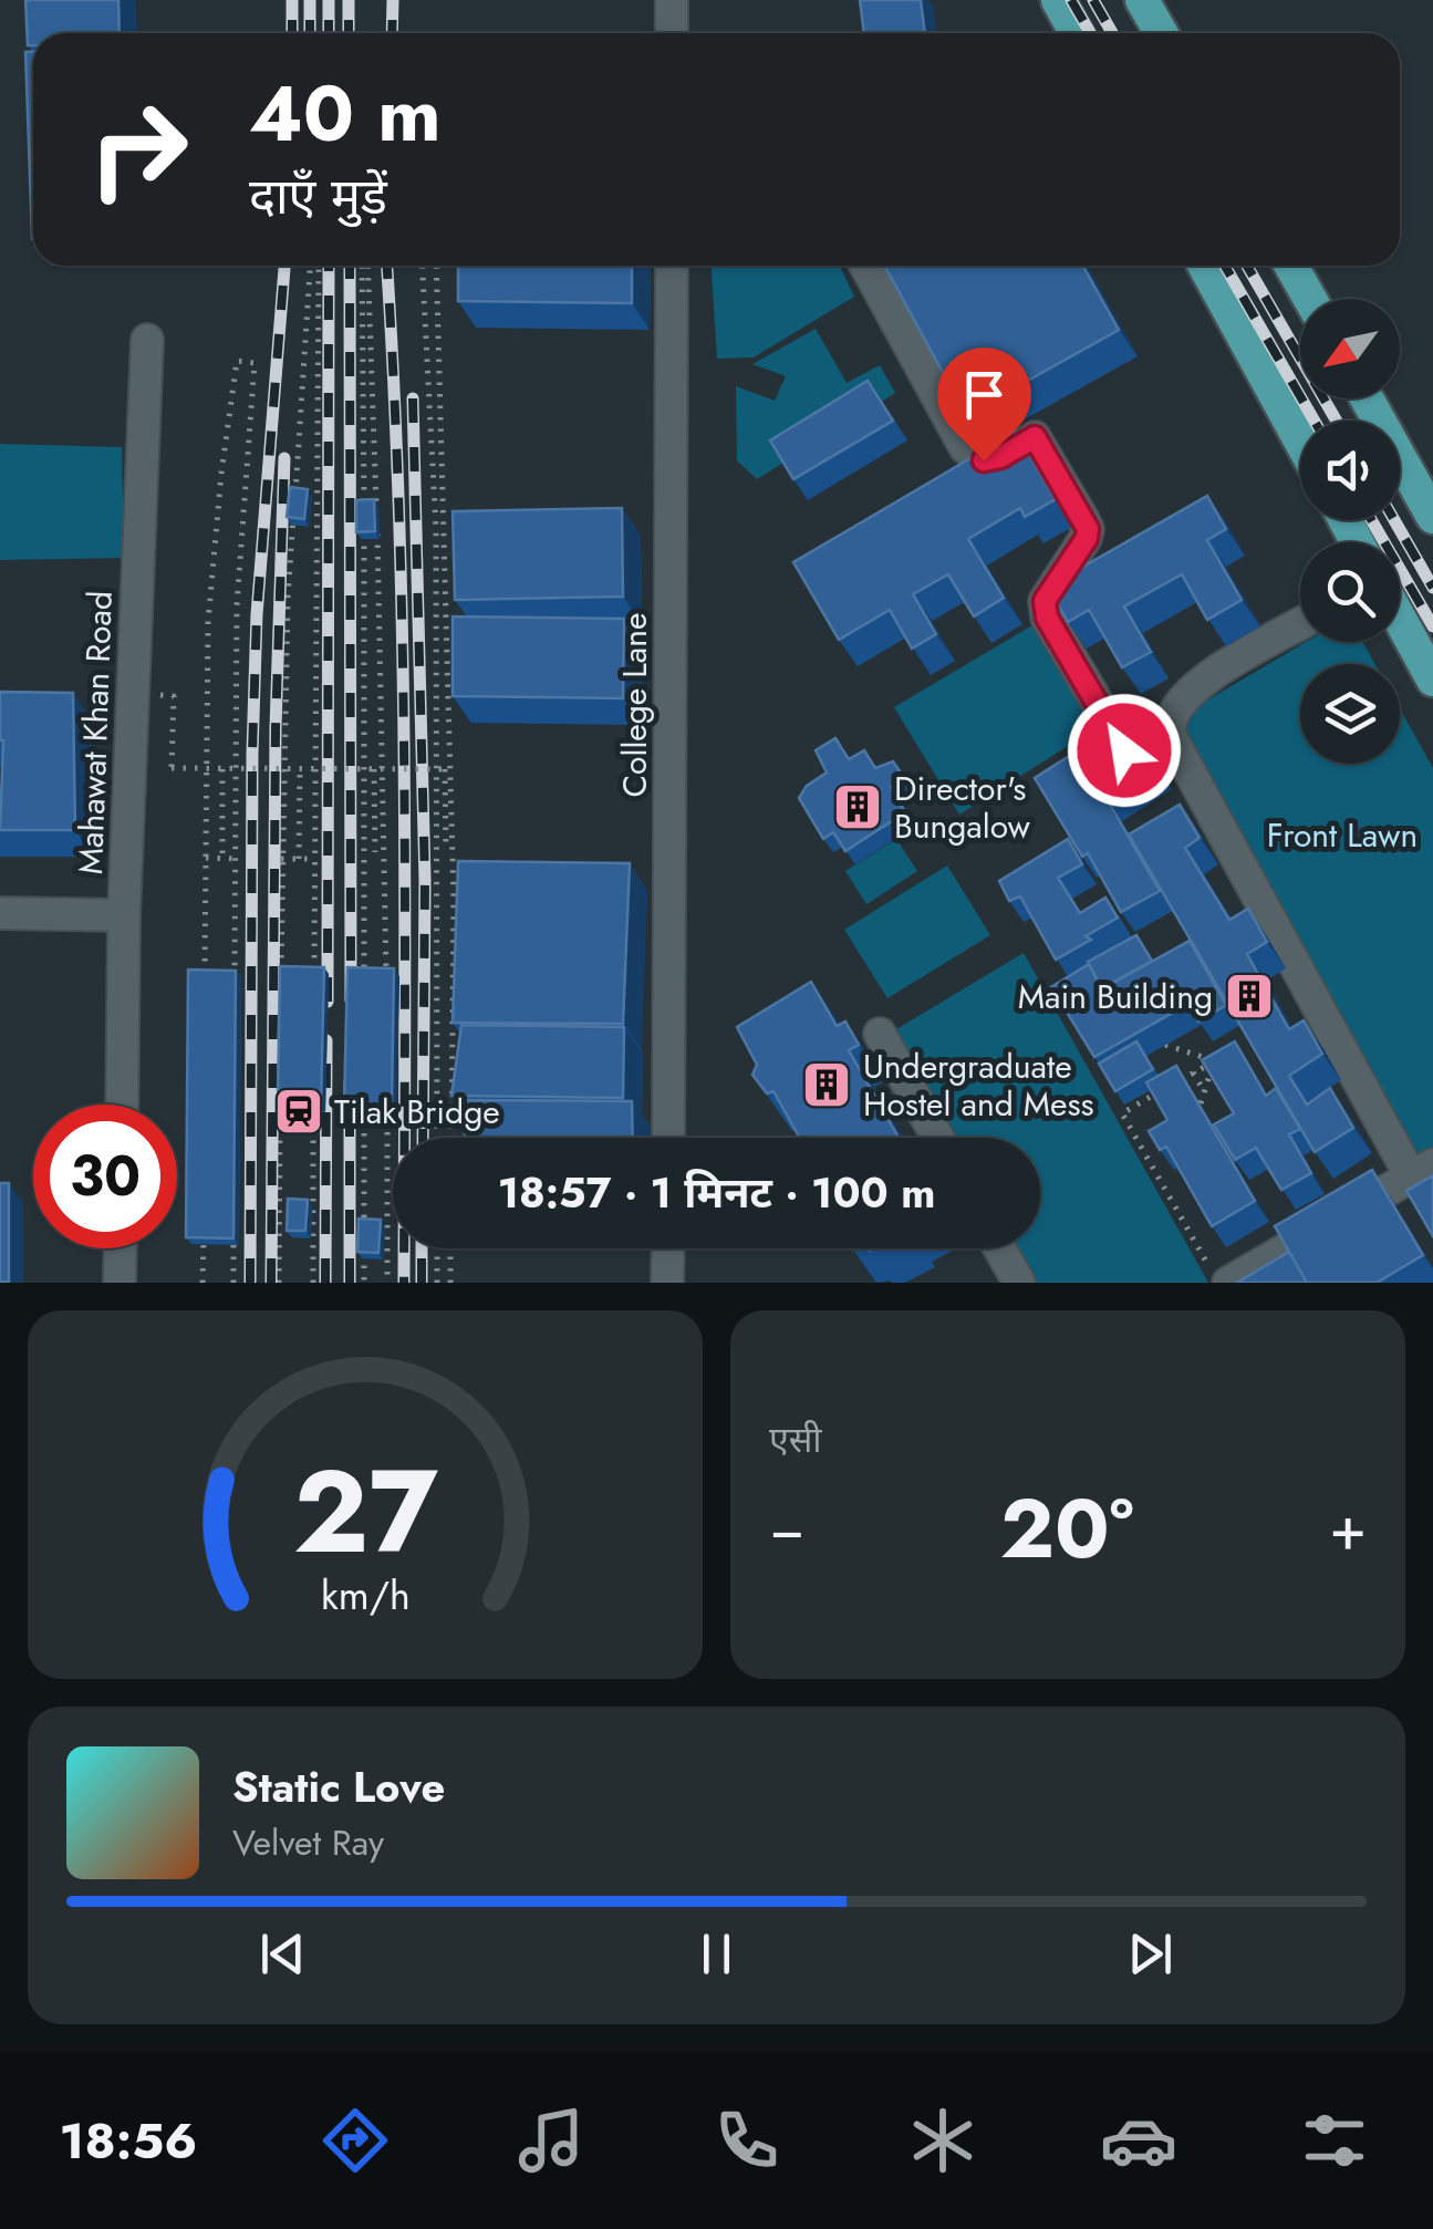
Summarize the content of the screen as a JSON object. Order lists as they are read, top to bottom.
{
  "streets": {
    "street": ["College Lane", "Mahawat Khan Road"]
  },
  "parks": ["Front Lawn"],
  "places": {
    "building": ["Director's Bungalow", "Main Building", "Undergraduate Hostel and Mess"],
    "station": ["Tilak Bridge"]
  },
  "north": "bottom left",
  "page": {
    "turn": ["40 m", "दाएँ मुड़ें"],
    "limit": "30",
    "trip": "18:57 · 1 मिनट · 100 m",
    "tile": "एसी",
    "heat": ["−", "20°", "+"],
    "song": ["Static Love", "Velvet Ray"],
    "tabs": "18:56",
    "gauge": ["27", "km/h"]
  }
}
